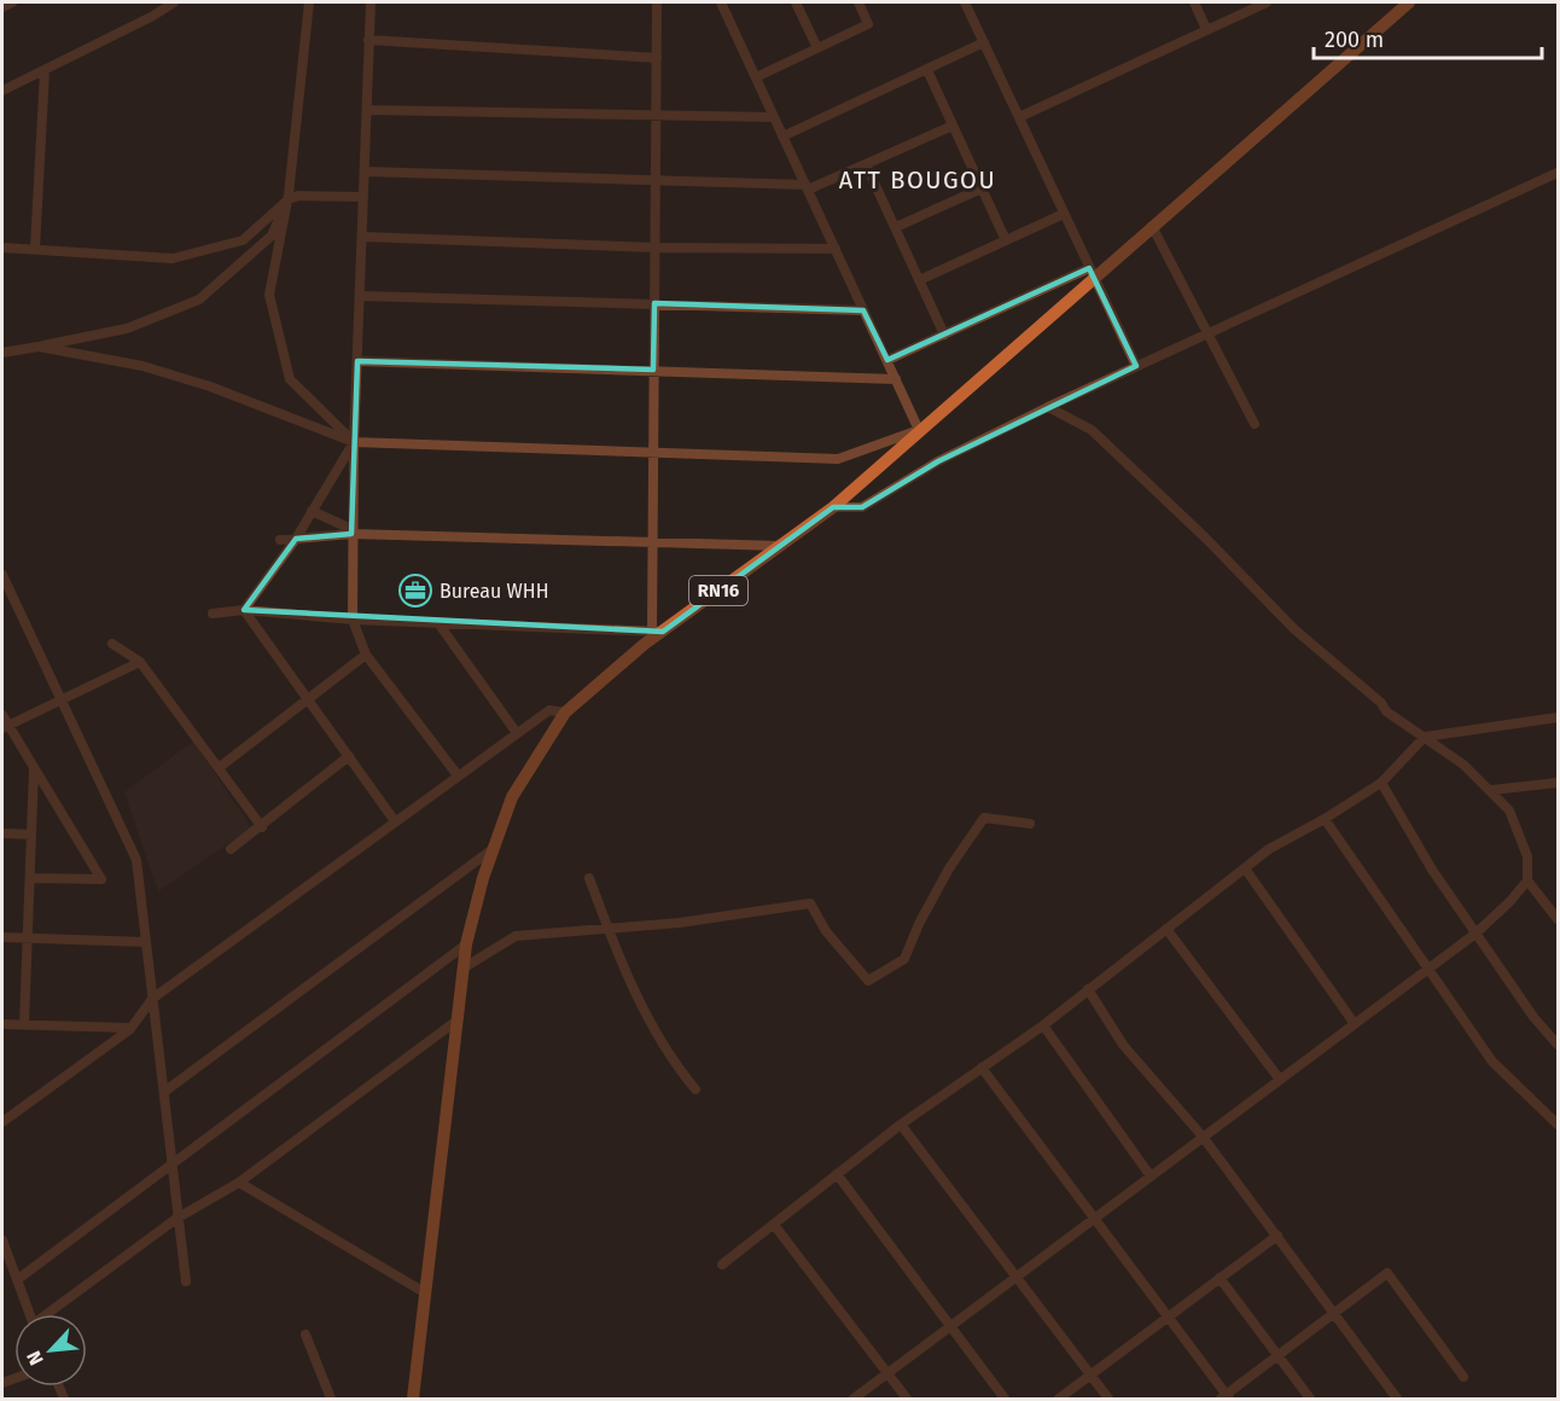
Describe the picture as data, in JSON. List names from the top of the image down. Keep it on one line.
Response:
{"streets":{"main road":["RN16"]},"districts":["ATT BOUGOU"],"places":{"office":["Bureau WHH"]},"scale_bar":"200 m","north":"bottom left"}
